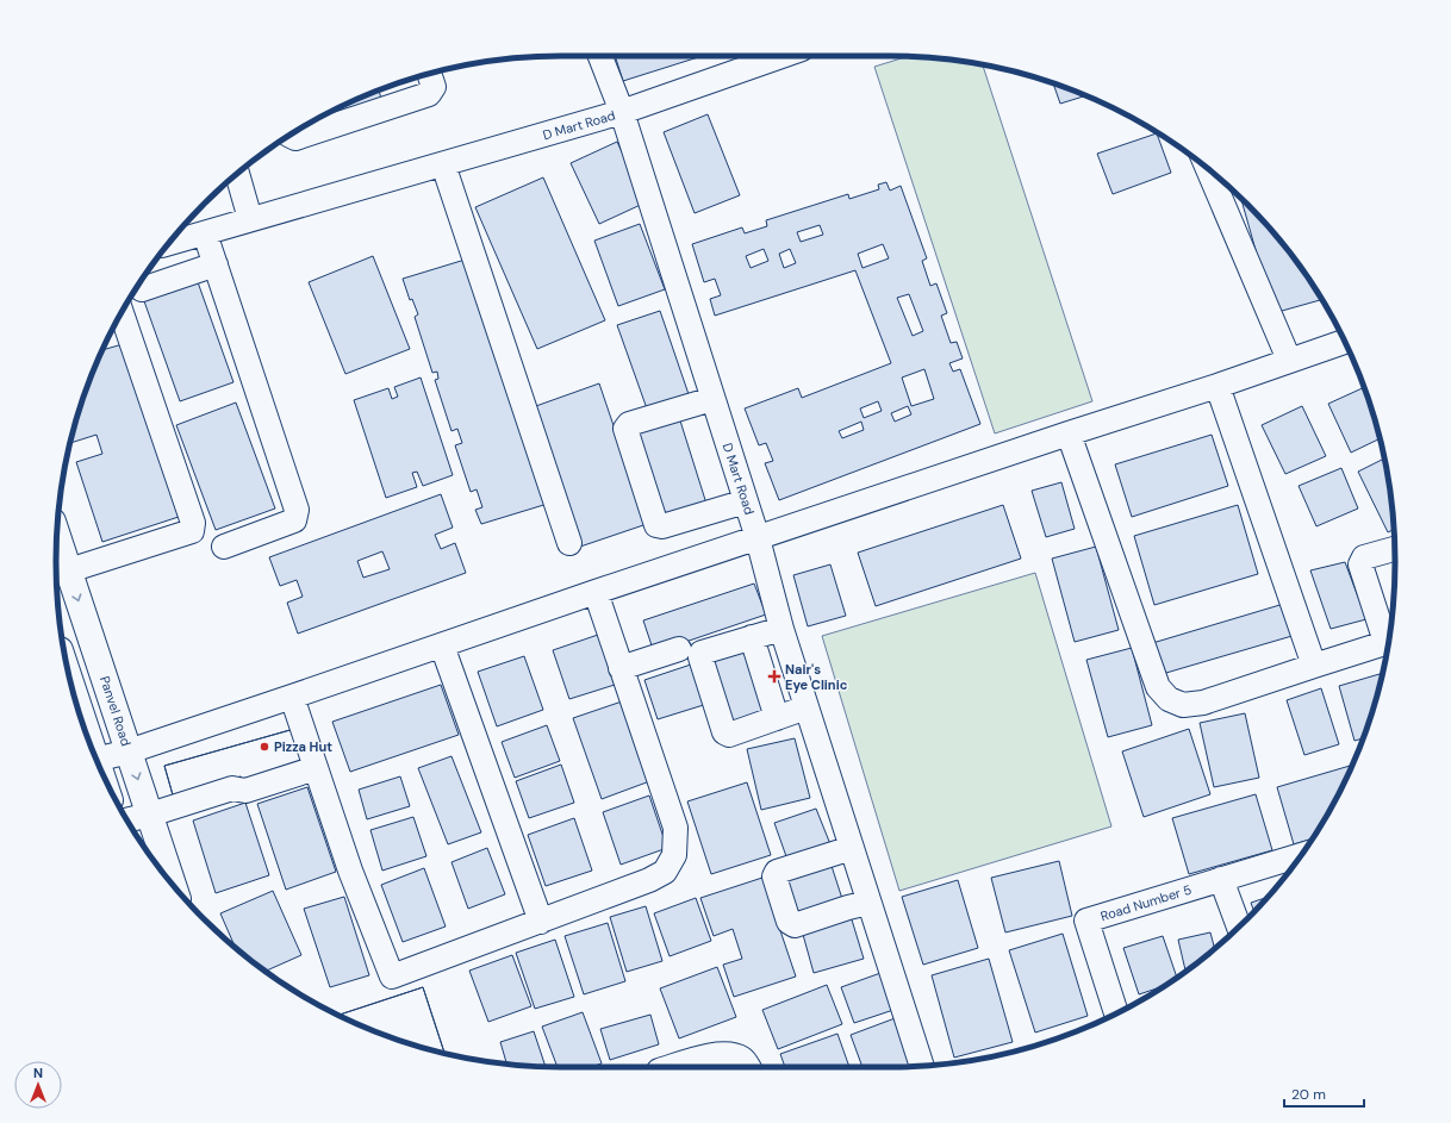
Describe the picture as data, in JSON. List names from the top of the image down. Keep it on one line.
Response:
{"streets":{"street":["D Mart Road","Panvel Road","Road Number 5"]},"places":{"health":["Nair's Eye Clinic"],"other":["Pizza Hut"]},"scale_bar":"20 m","north":"top"}
